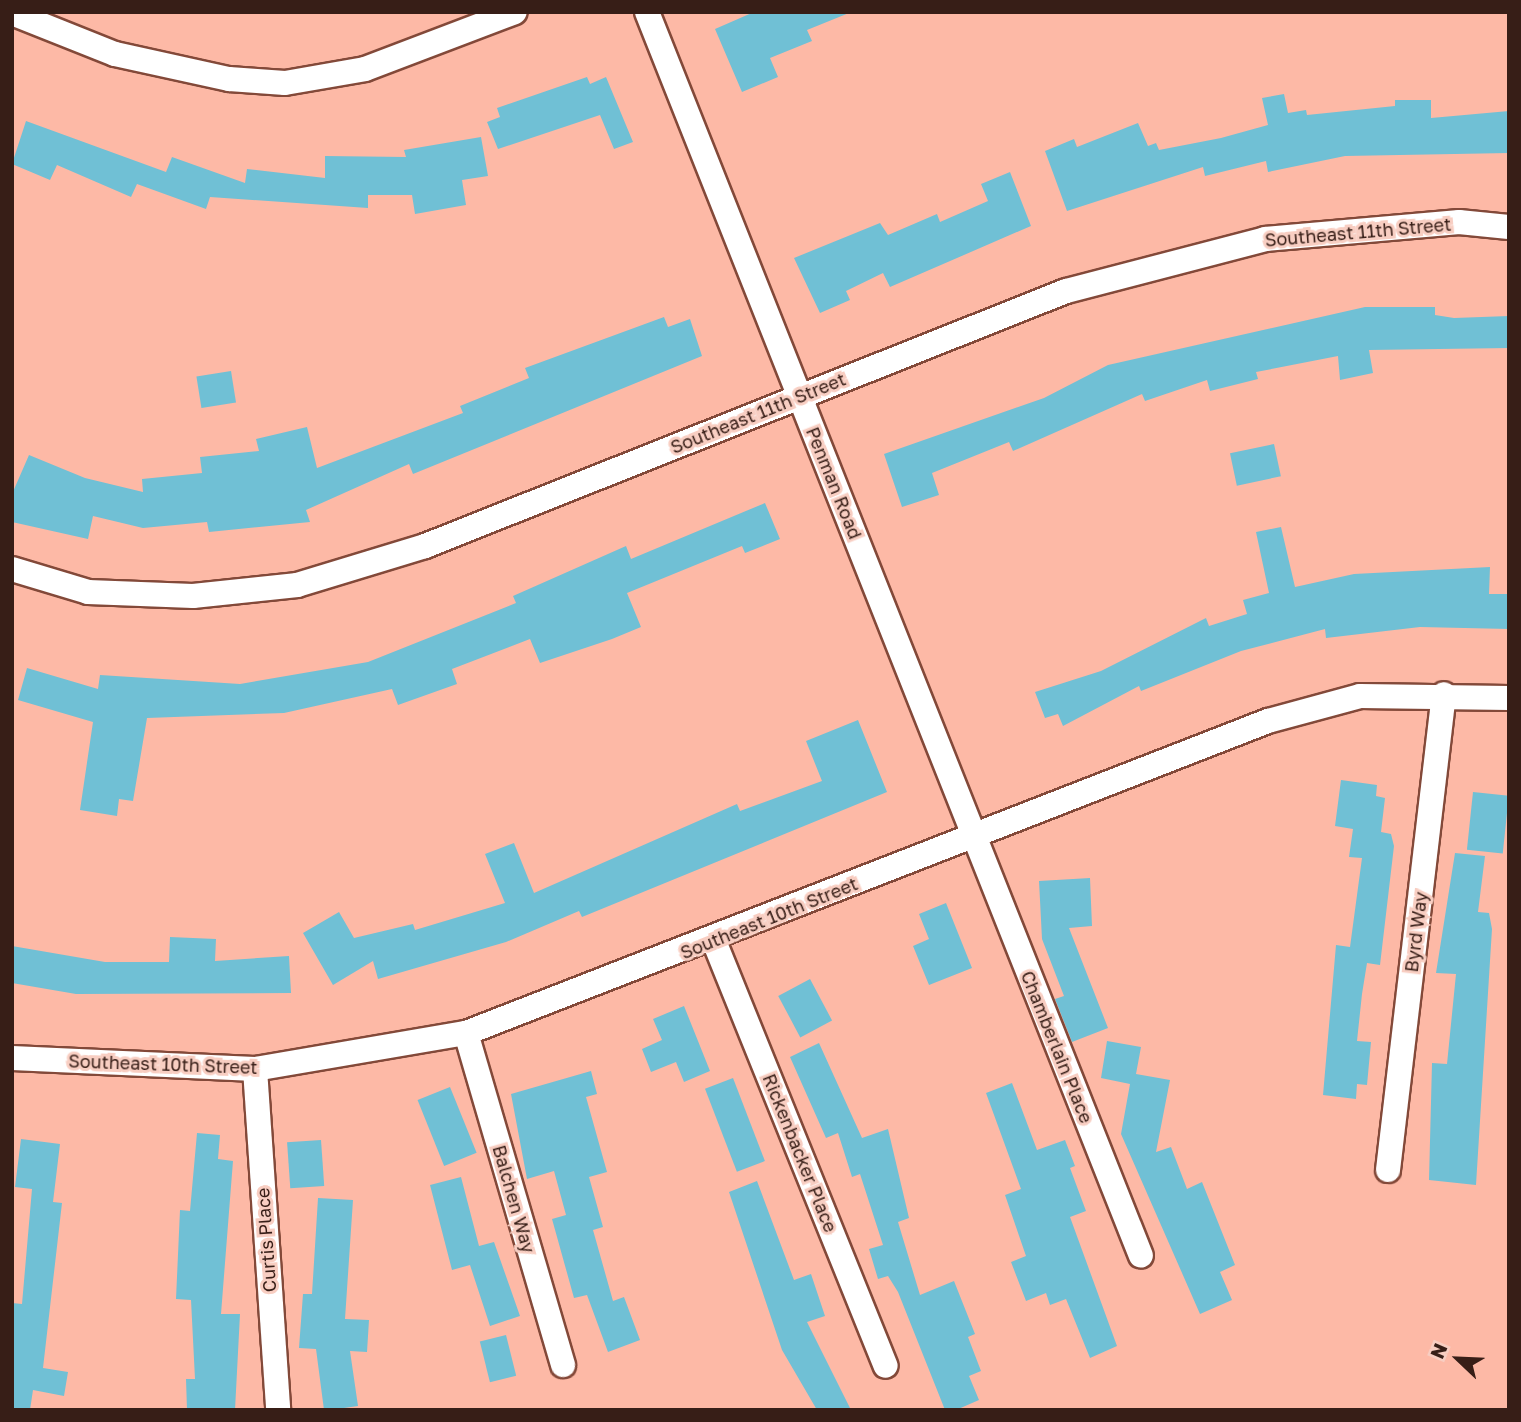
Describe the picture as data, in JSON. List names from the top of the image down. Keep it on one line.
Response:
{"streets":{"street":["Southeast 11th Street","Penman Road","Southeast 10th Street","Byrd Way","Chamberlain Place","Rickenbacker Place","Balchen Way","Curtis Place"]},"crossings":[["Southeast 11th Street","Penman Road"],["Penman Road","Southeast 10th Street"],["Penman Road","Chamberlain Place"],["Southeast 10th Street","Byrd Way"],["Southeast 10th Street","Chamberlain Place"],["Southeast 10th Street","Rickenbacker Place"],["Southeast 10th Street","Balchen Way"],["Southeast 10th Street","Curtis Place"]],"north":"top left"}
